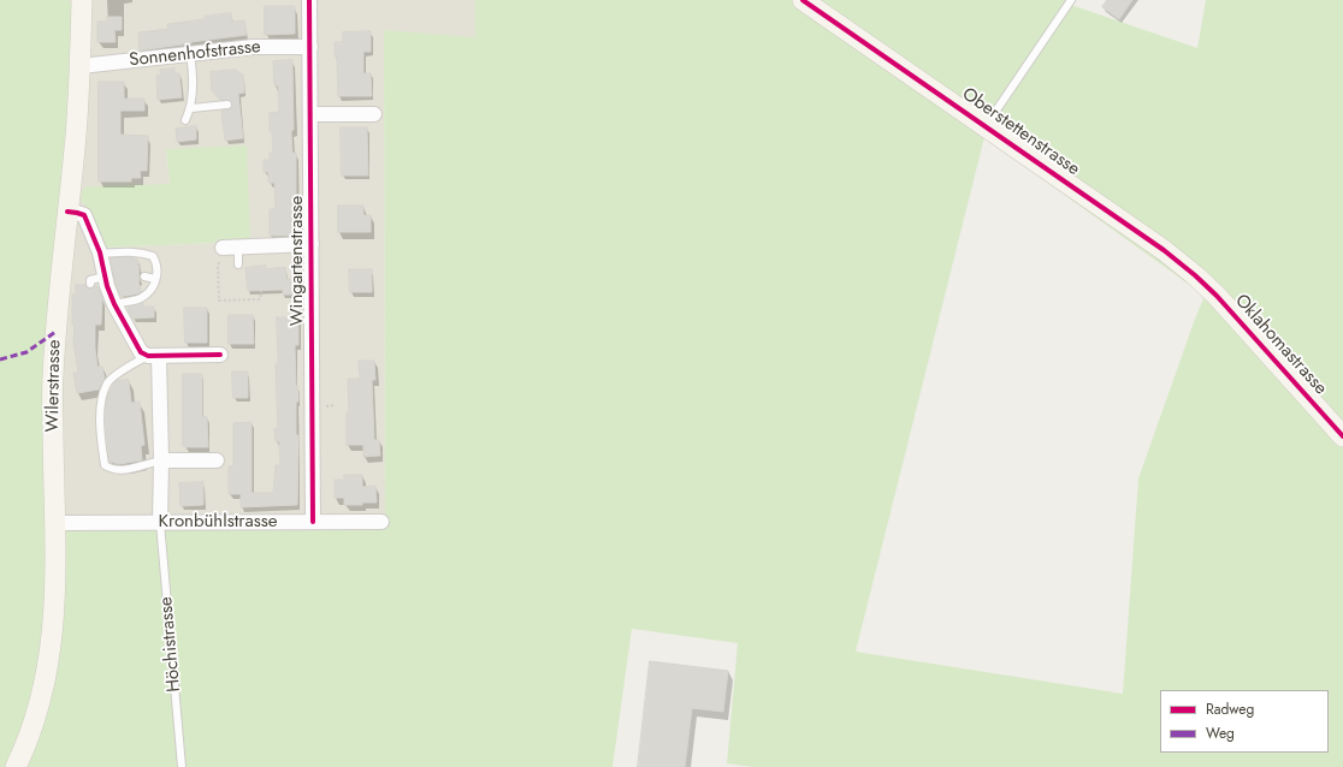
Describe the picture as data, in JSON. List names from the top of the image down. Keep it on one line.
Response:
{"streets":{"main road":["Oberstettenstrasse","Oklahomastrasse","Wilerstrasse"],"street":["Sonnenhofstrasse","Wingartenstrasse","Kronbühlstrasse"],"lane":["Höchistrasse"]},"crossings":[["Sonnenhofstrasse","Wingartenstrasse"],["Sonnenhofstrasse","Wilerstrasse"],["Oberstettenstrasse","Oklahomastrasse"],["Wingartenstrasse","Kronbühlstrasse"],["Wilerstrasse","Kronbühlstrasse"],["Kronbühlstrasse","Höchistrasse"]],"legend":["Radweg","Weg"]}
